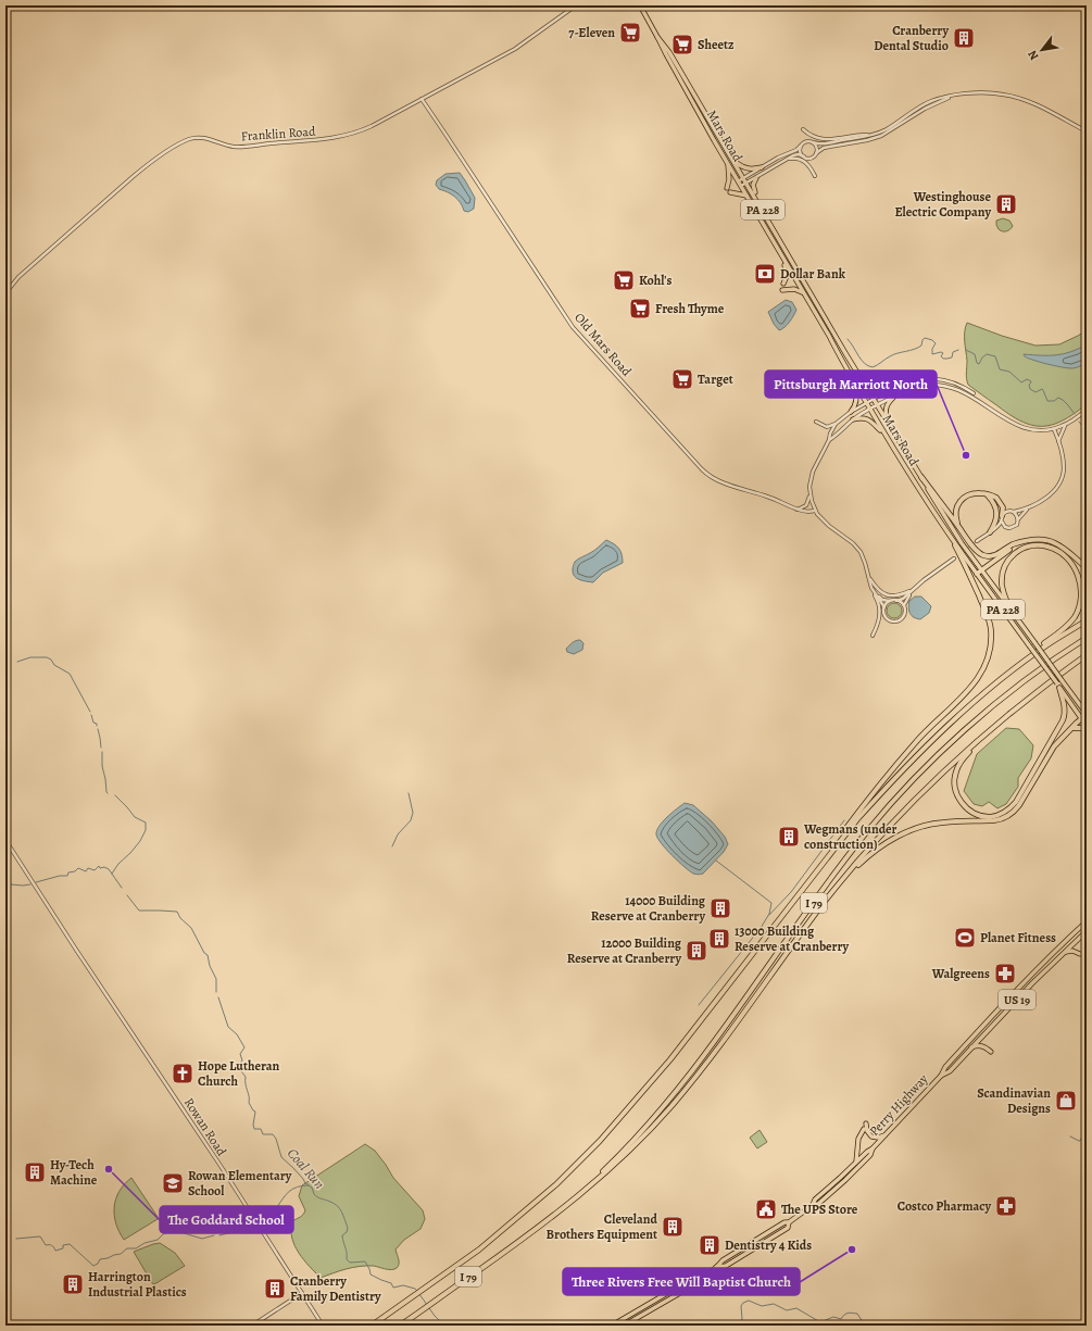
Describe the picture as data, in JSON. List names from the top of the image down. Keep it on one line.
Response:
{"streets":{"highway":["I 79"],"main road":["Mars Road","PA 228","US 19","Perry Highway"],"street":["Franklin Road","Old Mars Road","Rowan Road"]},"crossings":[["Franklin Road","Old Mars Road"]],"water":["Coal Run"],"places":{"supermarket":["7-Eleven","Sheetz","Kohl's","Fresh Thyme","Target"],"building":["Cranberry Dental Studio","Westinghouse Electric Company","Wegmans (under construction)","14000 Building Reserve at Cranberry","13000 Building Reserve at Cranberry","12000 Building Reserve at Cranberry","Hy-Tech Machine","Cleveland Brothers Equipment","Dentistry 4 Kids","Harrington Industrial Plastics","Cranberry Family Dentistry"],"bank":["Dollar Bank"],"other":["Pittsburgh Marriott North","The Goddard School","Three Rivers Free Will Baptist Church"],"sports":["Planet Fitness"],"pharmacy":["Walgreens","Costco Pharmacy"],"church":["Hope Lutheran Church"],"shop":["Scandinavian Designs"],"school or university":["Rowan Elementary School"],"public building":["The UPS Store"]},"north":"bottom left"}
